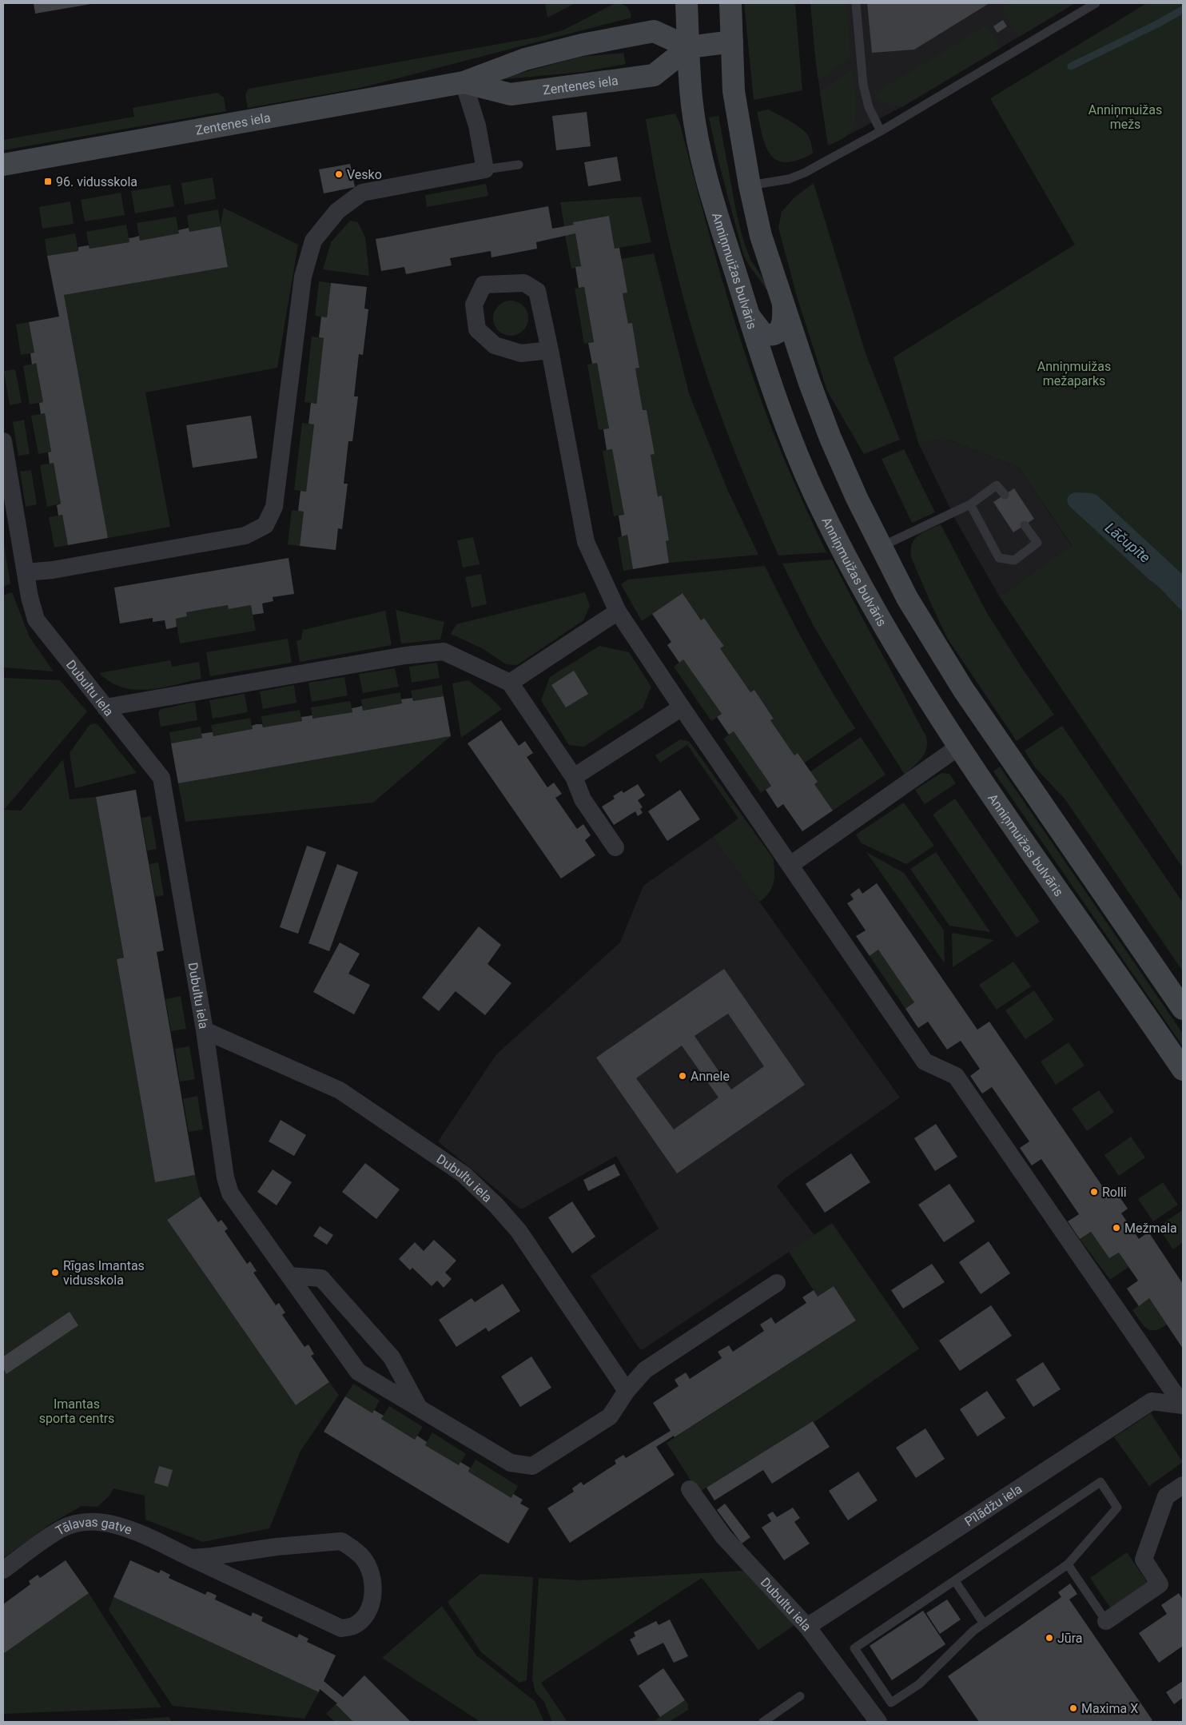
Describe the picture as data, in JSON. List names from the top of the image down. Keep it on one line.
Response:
{"streets":{"street":["Zentenes iela","Anniņmuižas bulvāris","Dubultu iela","Pīlādžu iela","Tālavas gatve"]},"crossings":[["Zentenes iela","Anniņmuižas bulvāris"],["Dubultu iela","Pīlādžu iela"]],"water":["Lāčupīte"],"parks":["Anniņmuižas mežs","Anniņmuižas mežaparks","Imantas sporta centrs"],"places":{"other":["Vesko","Annele","Rolli","Mežmala","Rīgas Imantas vidusskola","Jūra","Maxima X"],"transit":["96. vidusskola"]}}
